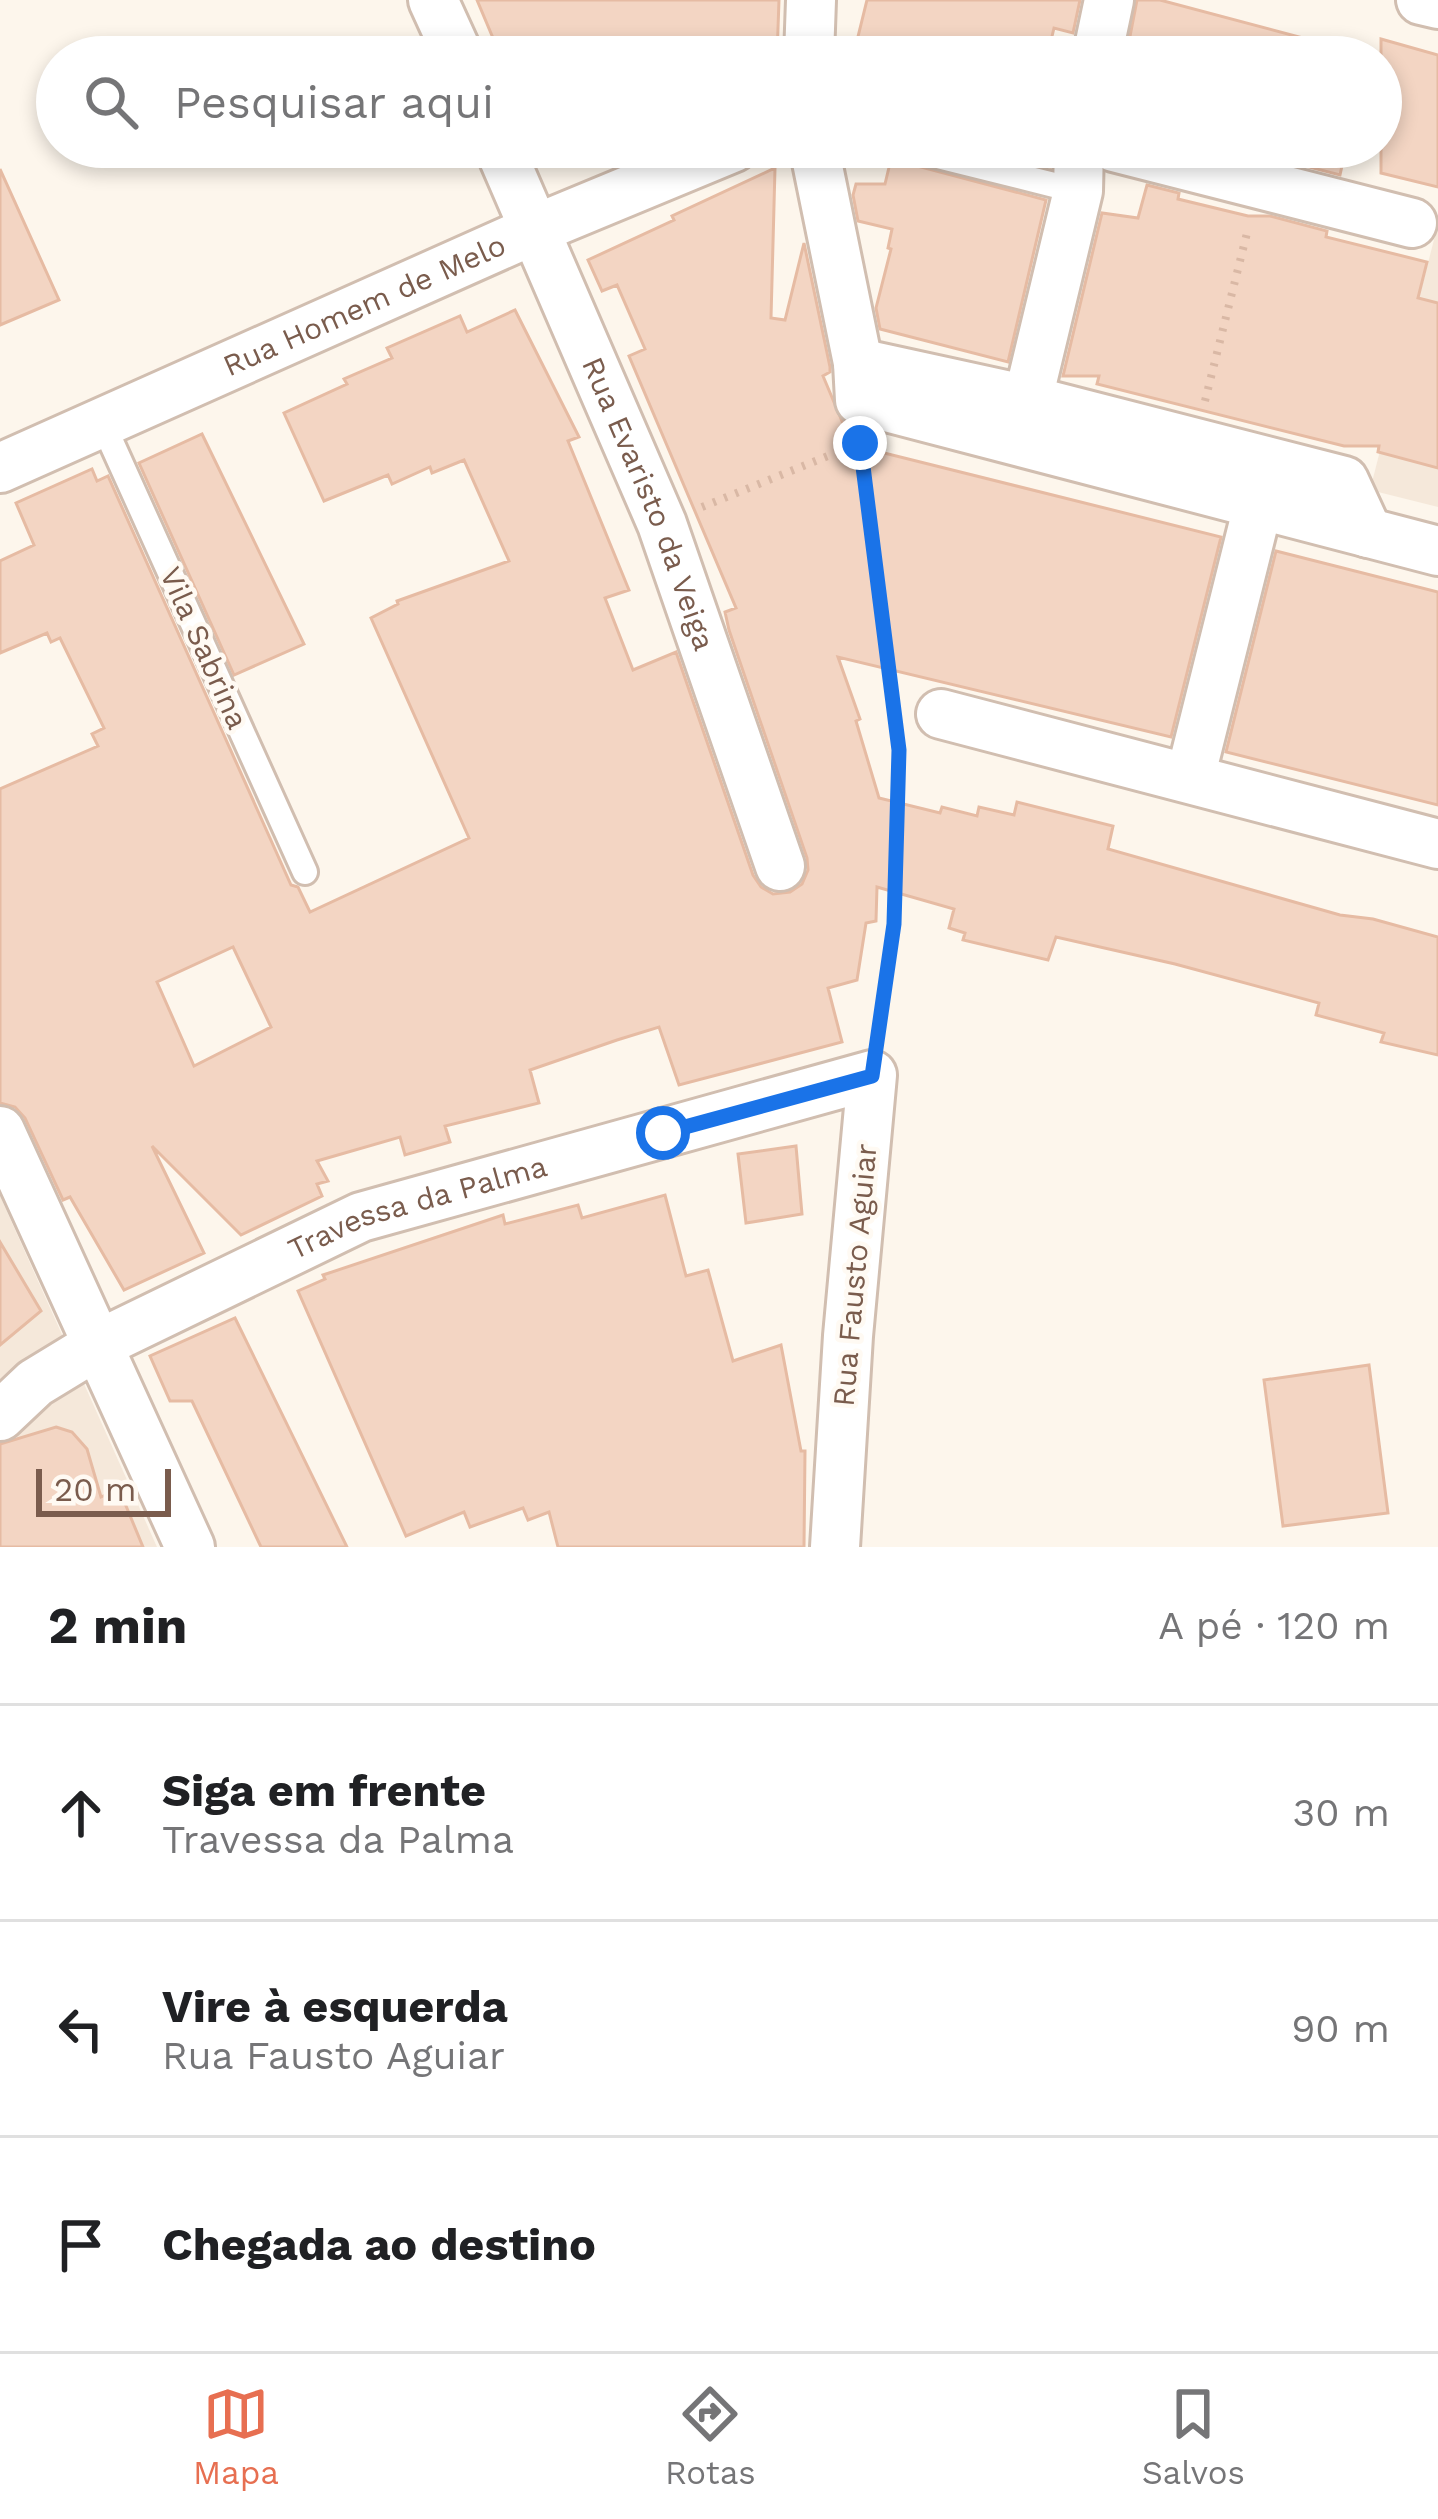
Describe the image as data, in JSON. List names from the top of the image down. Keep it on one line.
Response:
{"streets":{"street":["Rua Homem de Melo","Rua Evaristo da Veiga","Travessa da Palma","Rua Fausto Aguiar"],"lane":["Vila Sabrina"]},"crossings":[["Rua Homem de Melo","Rua Evaristo da Veiga"],["Rua Homem de Melo","Vila Sabrina"],["Travessa da Palma","Rua Fausto Aguiar"]],"scale_bar":"20 m","page":{"search":"Pesquisar aqui","scale":"20 m","heading":["2 min","A pé · 120 m"],"list":[["Siga em frente","Travessa da Palma","30 m"],["Vire à esquerda","Rua Fausto Aguiar","90 m"],"Chegada ao destino"],"nav":["Mapa","Rotas","Salvos"]}}
